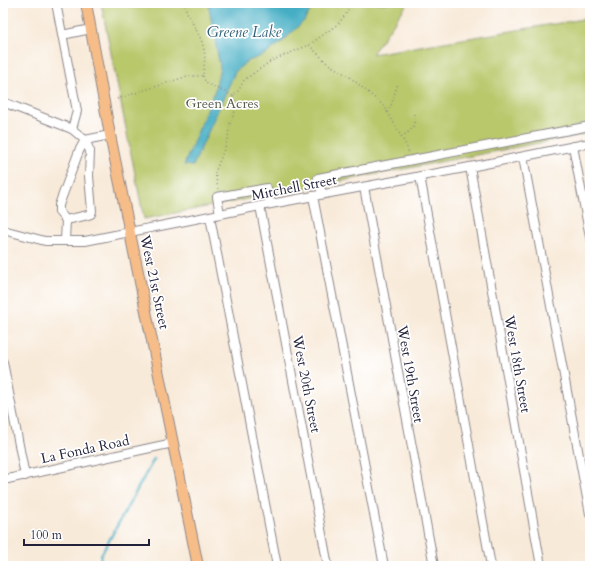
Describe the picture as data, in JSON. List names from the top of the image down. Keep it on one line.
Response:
{"streets":{"main road":["West 21st Street"],"street":["Mitchell Street","West 18th Street","West 19th Street","West 20th Street","La Fonda Road"]},"crossings":[["Mitchell Street","West 21st Street"],["Mitchell Street","West 18th Street"],["Mitchell Street","West 19th Street"],["Mitchell Street","West 20th Street"],["West 21st Street","La Fonda Road"]],"water":["Greene Lake"],"parks":["Green Acres"],"scale_bar":"100 m"}
